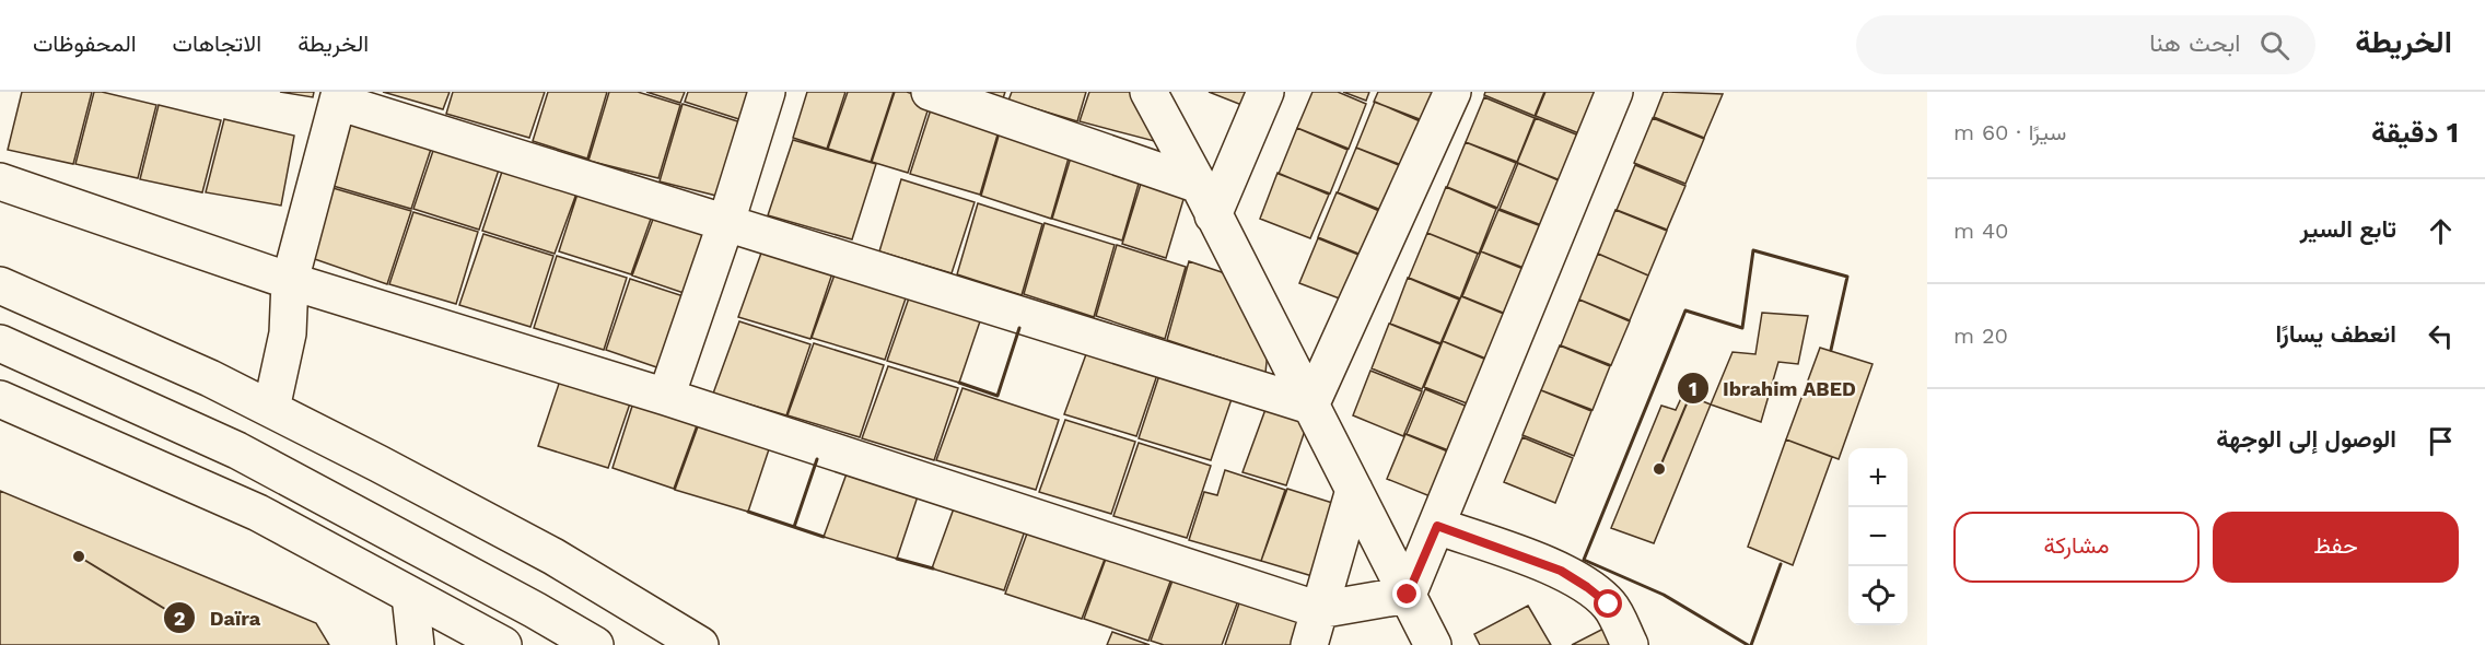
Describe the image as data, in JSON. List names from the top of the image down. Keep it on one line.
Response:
{"places":["Ibrahim ABED","Daïra"],"page":{"header":"الخريطة","search":"ابحث هنا","nav":["الخريطة","الاتجاهات","المحفوظات"],"heading":["1 دقيقة","سيرًا · 60 m"],"list":[["تابع السير","40 m"],["انعطف يسارًا","20 m"],"الوصول إلى الوجهة"],"map_buttons":["+","−"],"buttons":["حفظ","مشاركة"]}}
